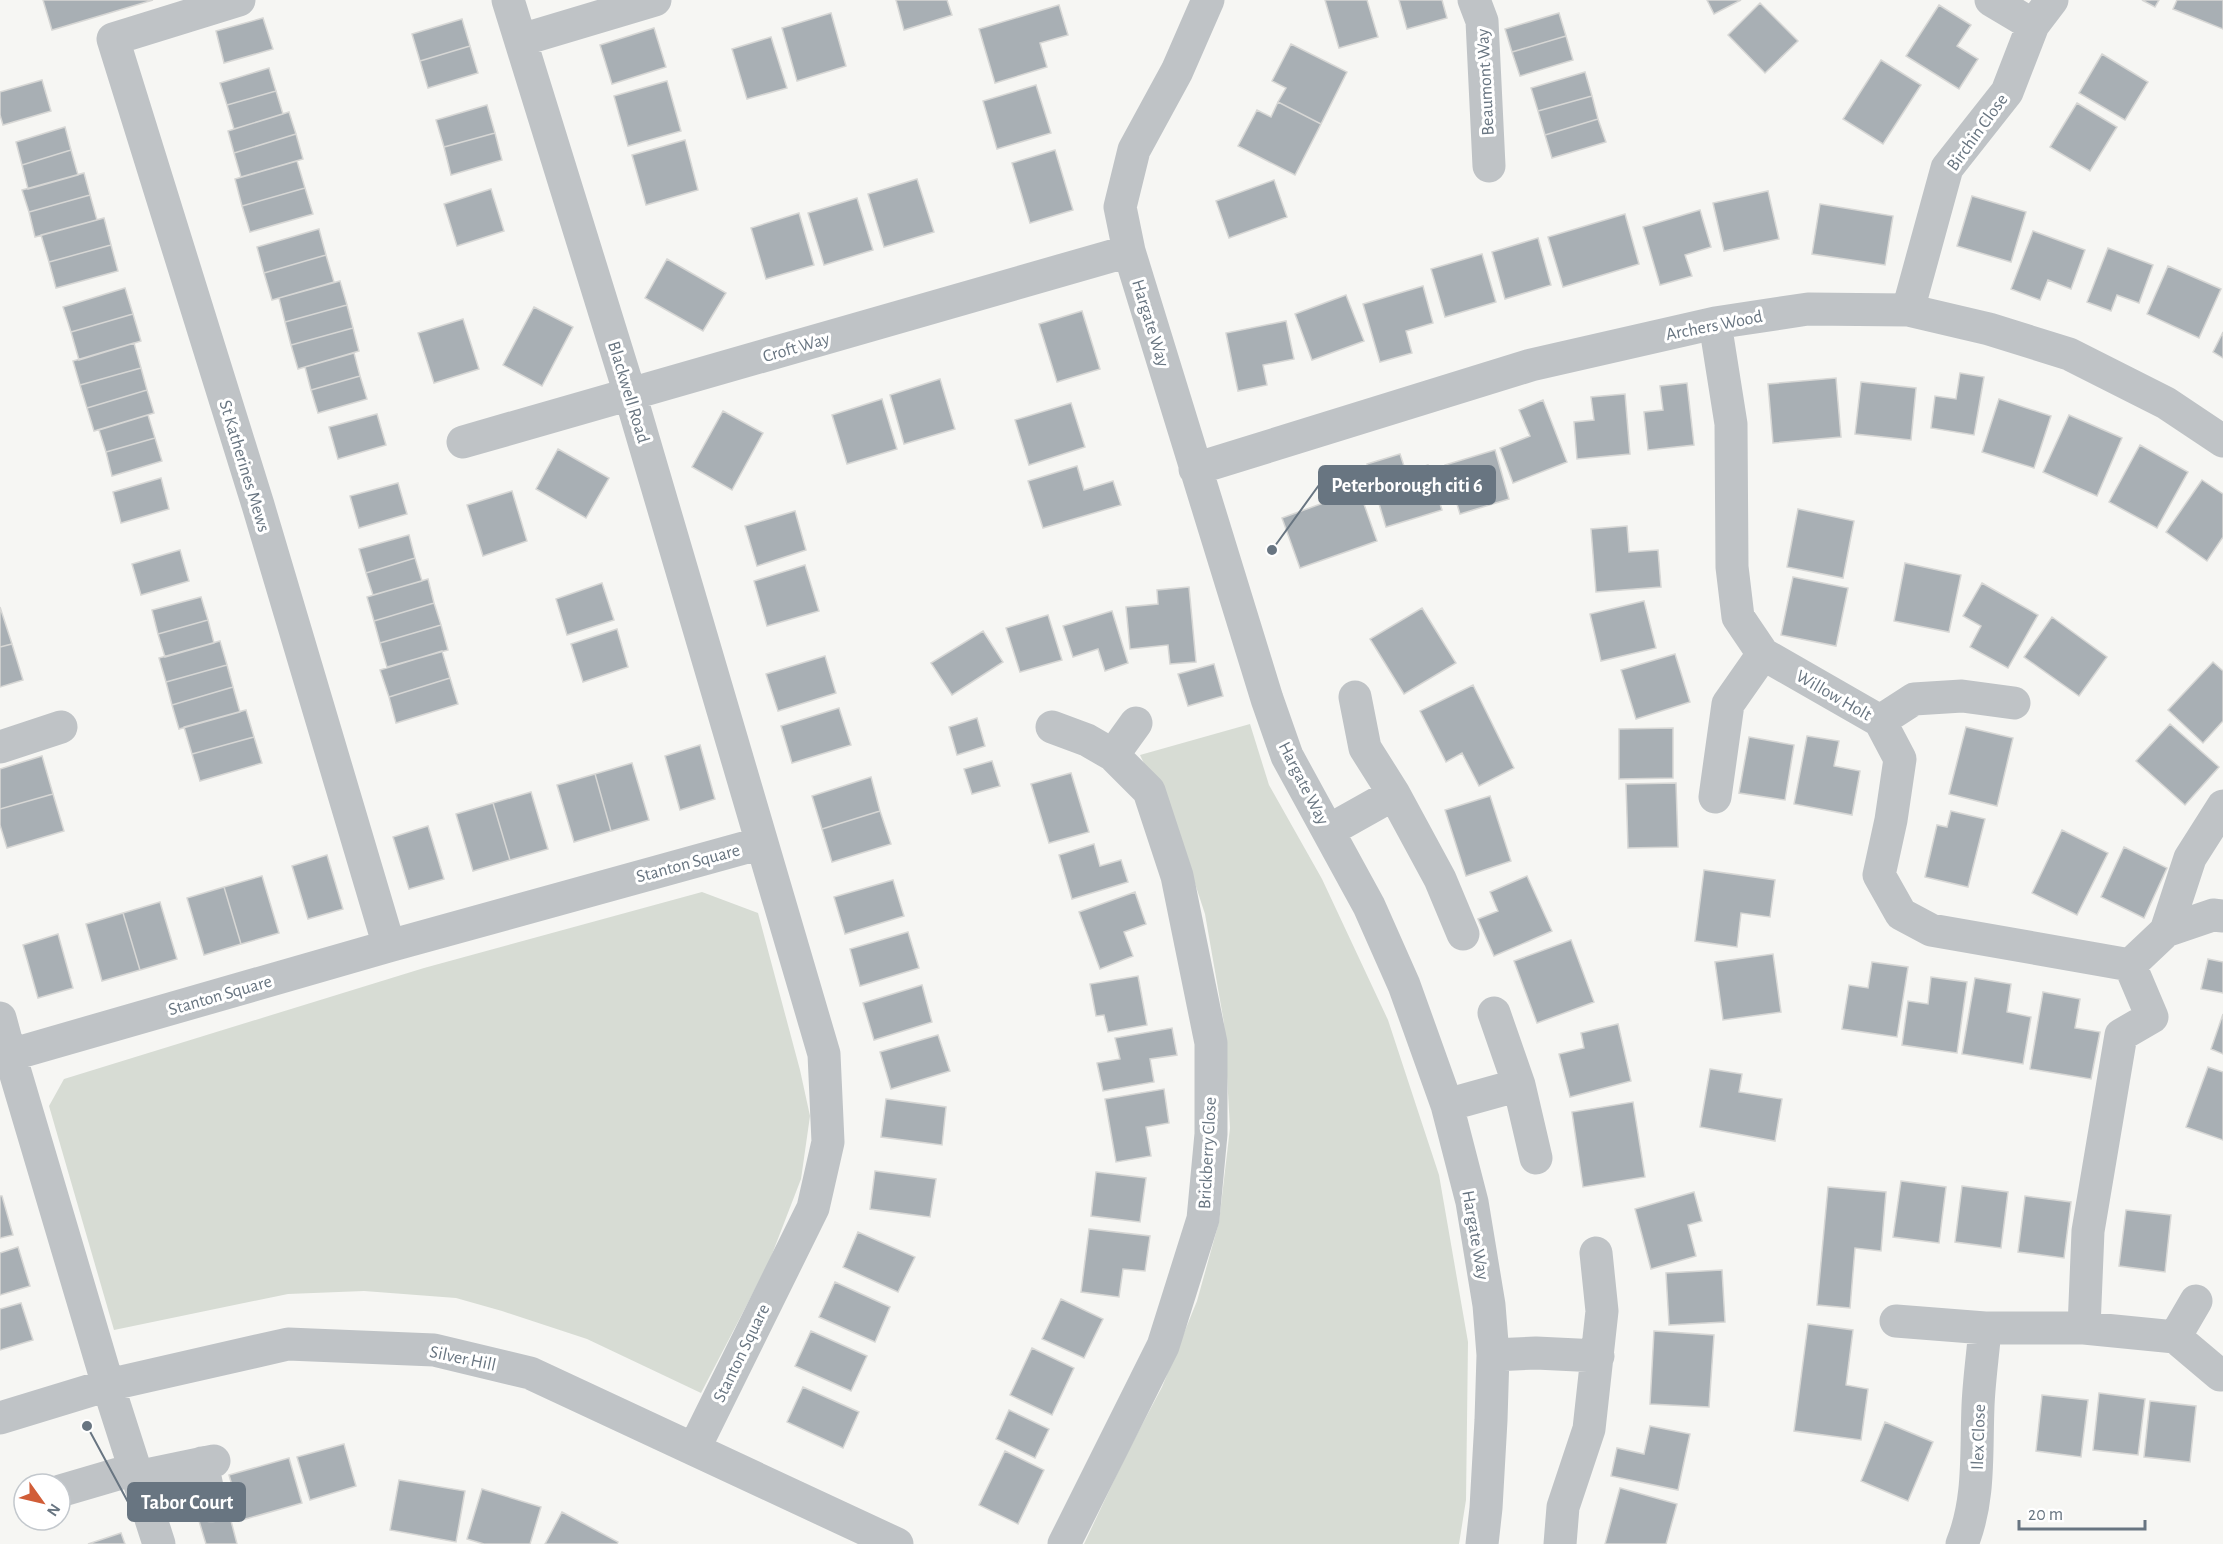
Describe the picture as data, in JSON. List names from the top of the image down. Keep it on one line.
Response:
{"streets":{"street":["Beaumont Way","Birchin Close","Hargate Way","Archers Wood","Croft Way","Blackwell Road","St Katherines Mews","Willow Holt","Stanton Square","Brickberry Close","Silver Hill","Ilex Close"]},"crossings":[["Birchin Close","Archers Wood"],["Hargate Way","Archers Wood"],["Hargate Way","Croft Way"],["Archers Wood","Willow Holt"],["Croft Way","Blackwell Road"],["Blackwell Road","Stanton Square"],["St Katherines Mews","Stanton Square"],["Stanton Square","Silver Hill"]],"places":["Peterborough citi 6","Tabor Court"],"scale_bar":"20 m","north":"bottom right"}
